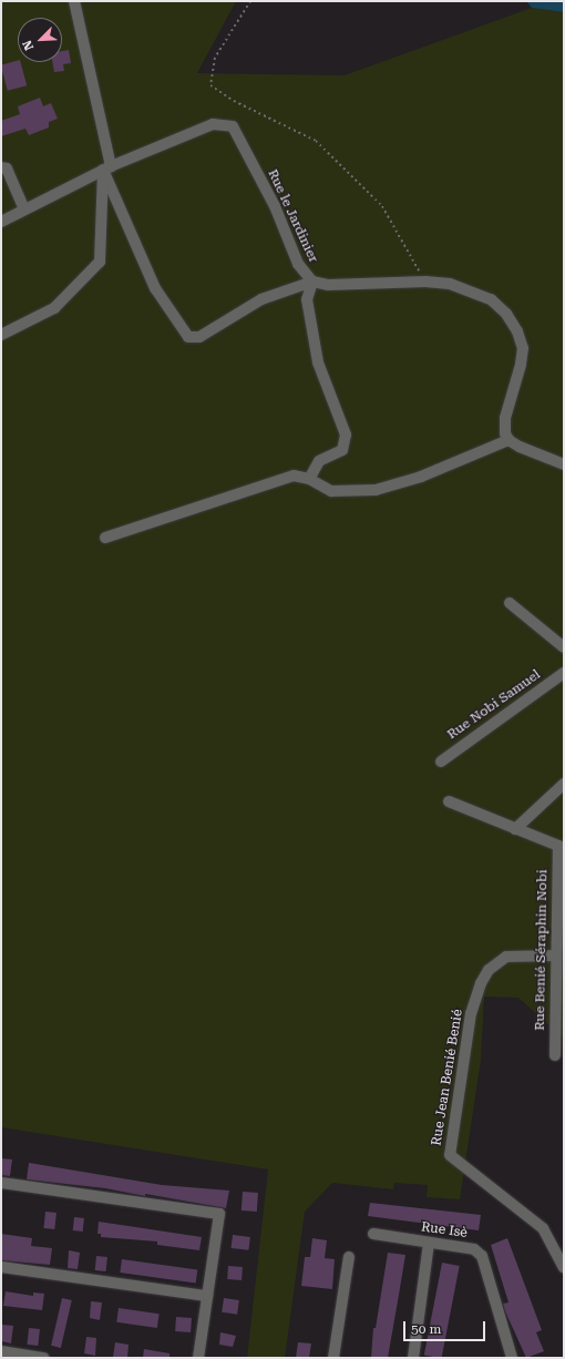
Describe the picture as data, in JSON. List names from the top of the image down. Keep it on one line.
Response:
{"streets":{"street":["Rue le Jardinier","Rue Nobi Samuel","Rue Benié Séraphin Nobi","Rue Jean Benié Benié","Rue Isè"]},"crossings":[["Rue Benié Séraphin Nobi","Rue Jean Benié Benié"]],"scale_bar":"50 m","north":"bottom left"}
